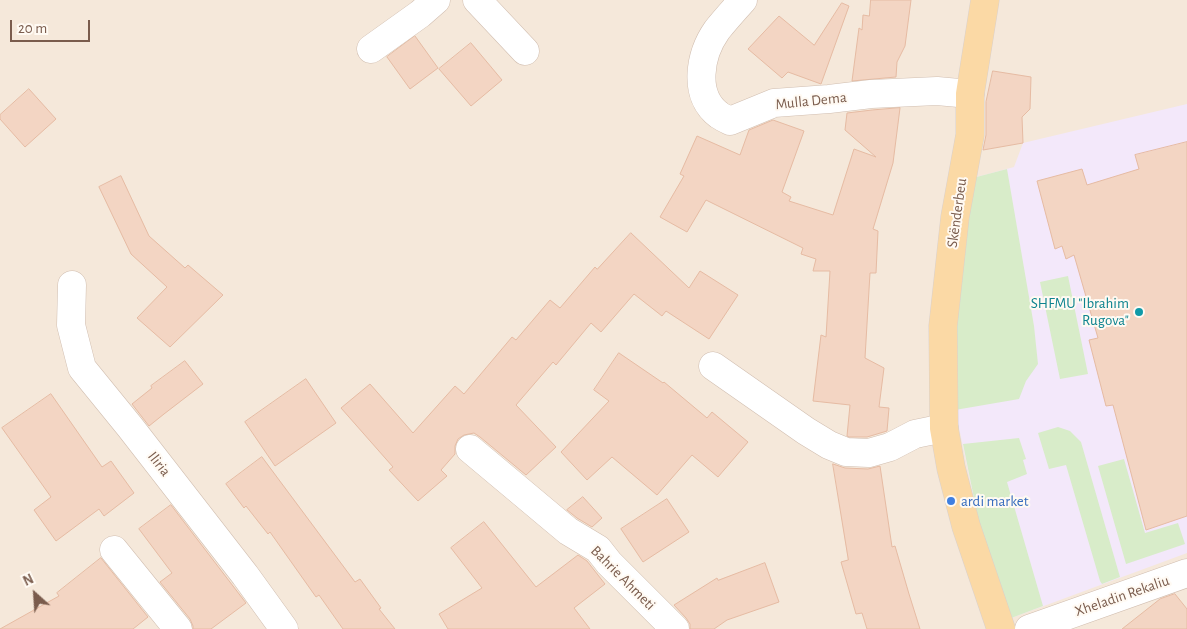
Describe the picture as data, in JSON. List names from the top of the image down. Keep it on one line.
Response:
{"streets":{"main road":["Skënderbeu"],"street":["Mulla Dema","Iliria","Bahrie Ahmeti","Xheladin Rekaliu"]},"crossings":[["Mulla Dema","Skënderbeu"]],"places":["SHFMU \"Ibrahim Rugova\"","ardi market"],"scale_bar":"20 m","north":"top left"}
